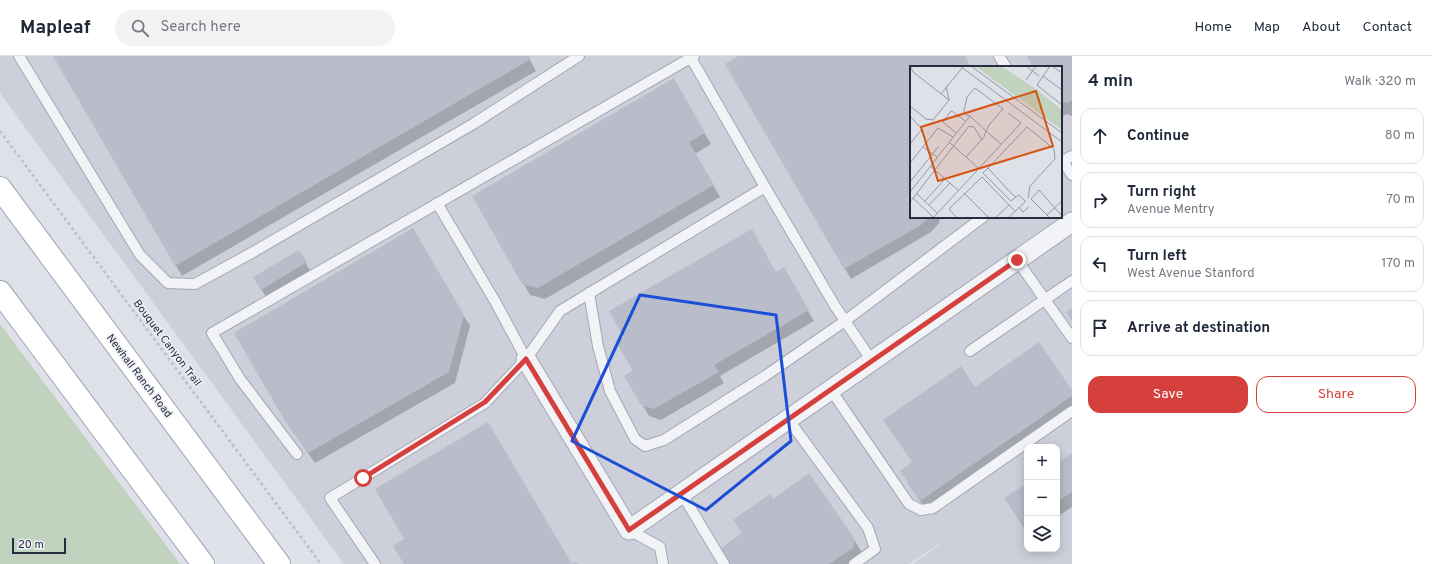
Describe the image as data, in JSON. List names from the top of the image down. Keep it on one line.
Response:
{"streets":{"main road":["Newhall Ranch Road"],"path":["Bouquet Canyon Trail"]},"scale_bar":"20 m","page":{"header":"Mapleaf","search":"Search here","nav":["Home","Map","About","Contact"],"heading":["4 min","Walk · 320 m"],"list":[["Continue","80 m"],["Turn right","Avenue Mentry","70 m"],["Turn left","West Avenue Stanford","170 m"],"Arrive at destination"],"buttons":["Save","Share"],"map_buttons":["+","−"],"scale":"20 m"}}
